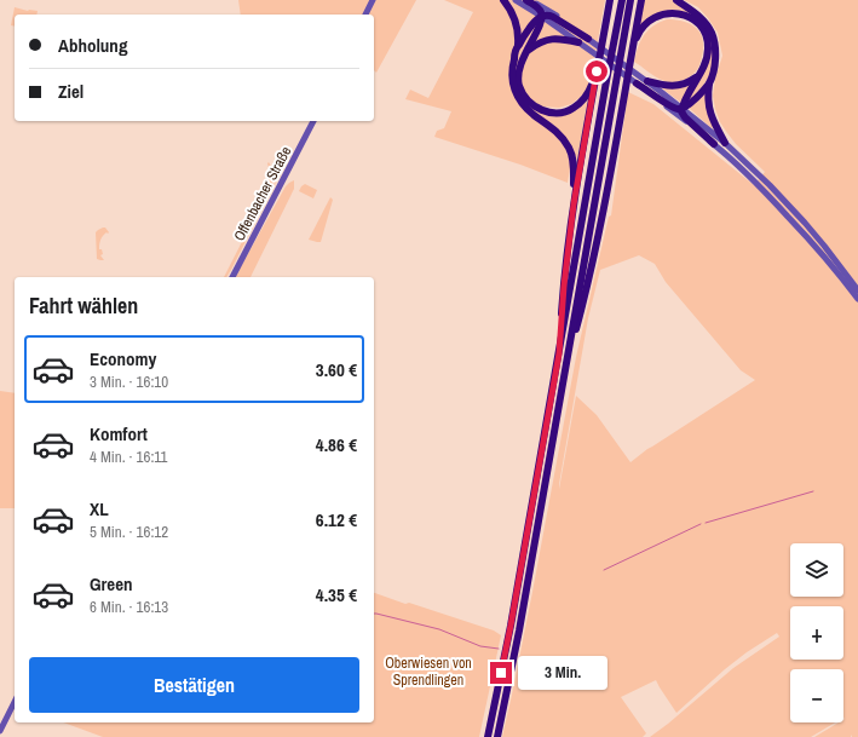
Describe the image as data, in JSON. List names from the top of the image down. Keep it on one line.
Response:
{"streets":{"main road":["Offenbacher Straße"]},"parks":["Oberwiesen von Sprendlingen"],"page":{"banner":["Abholung","Ziel"],"heading":"Fahrt wählen","list":[{"name":"Economy","note":"3 Min. · 16:10","value":"3.60 €"},{"name":"Komfort","note":"4 Min. · 16:11","value":"4.86 €"},{"name":"XL","note":"5 Min. · 16:12","value":"6.12 €"},{"name":"Green","note":"6 Min. · 16:13","value":"4.35 €"}],"map_buttons":["+","−"],"buttons":"Bestätigen","bubble":"3 Min."}}
